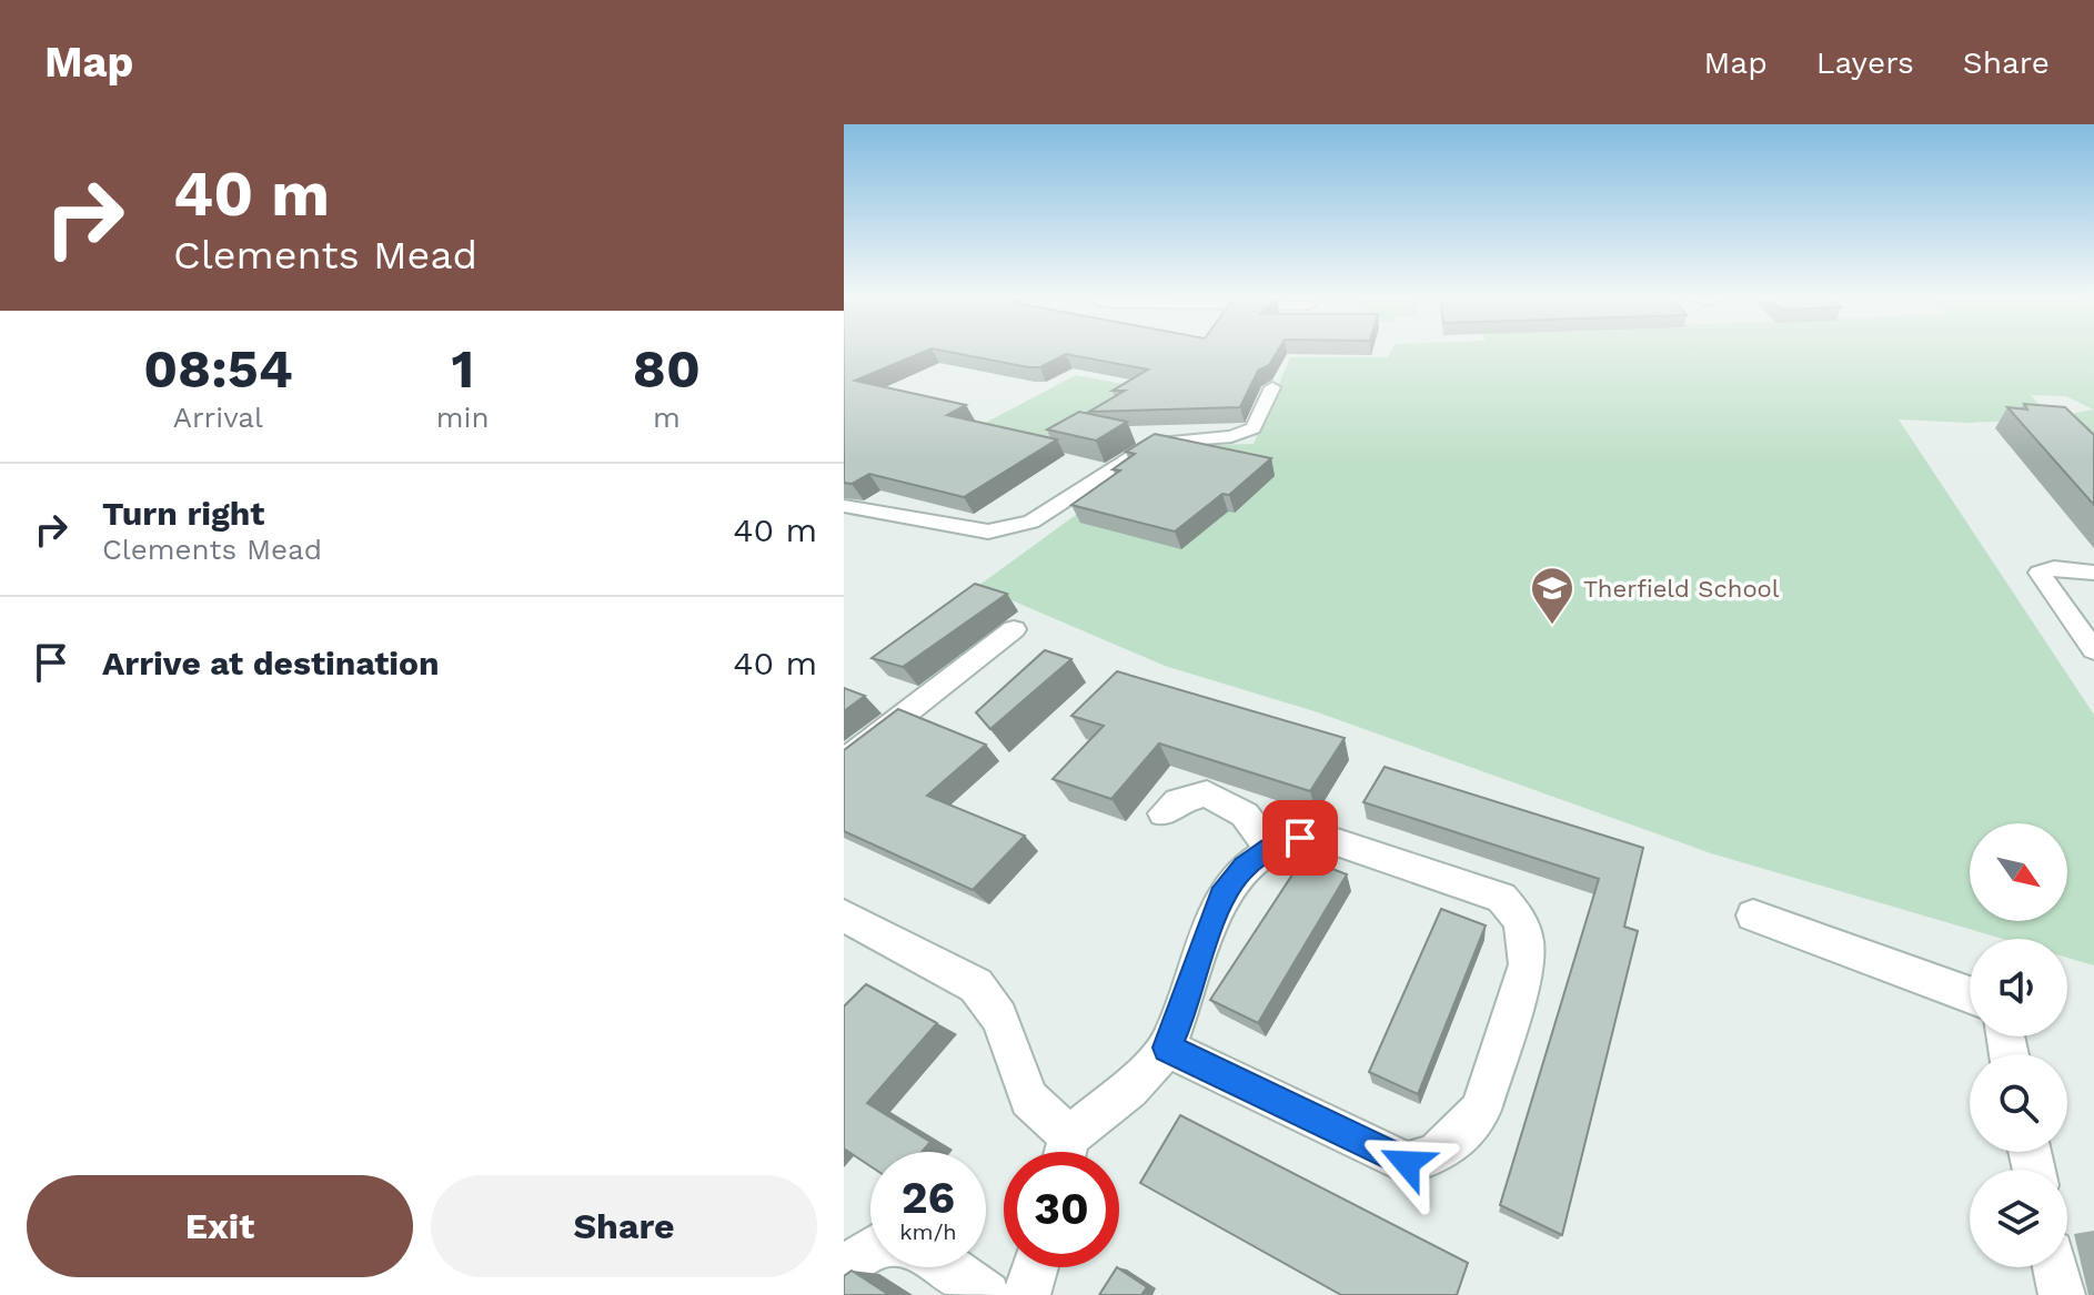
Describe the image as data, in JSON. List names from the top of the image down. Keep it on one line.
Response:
{"places":{"school or university":["Therfield School"]},"north":"bottom right","page":{"header":"Map","nav":["Map","Layers","Share"],"turn":["40 m","Clements Mead"],"eta":["08:54","Arrival","1","min","80","m"],"list":[{"name":"Turn right","note":"Clements Mead","value":"40 m"},{"name":"Arrive at destination","value":"40 m"}],"speed":"26 km/h","limit":"30","buttons":["Exit","Share"]}}
